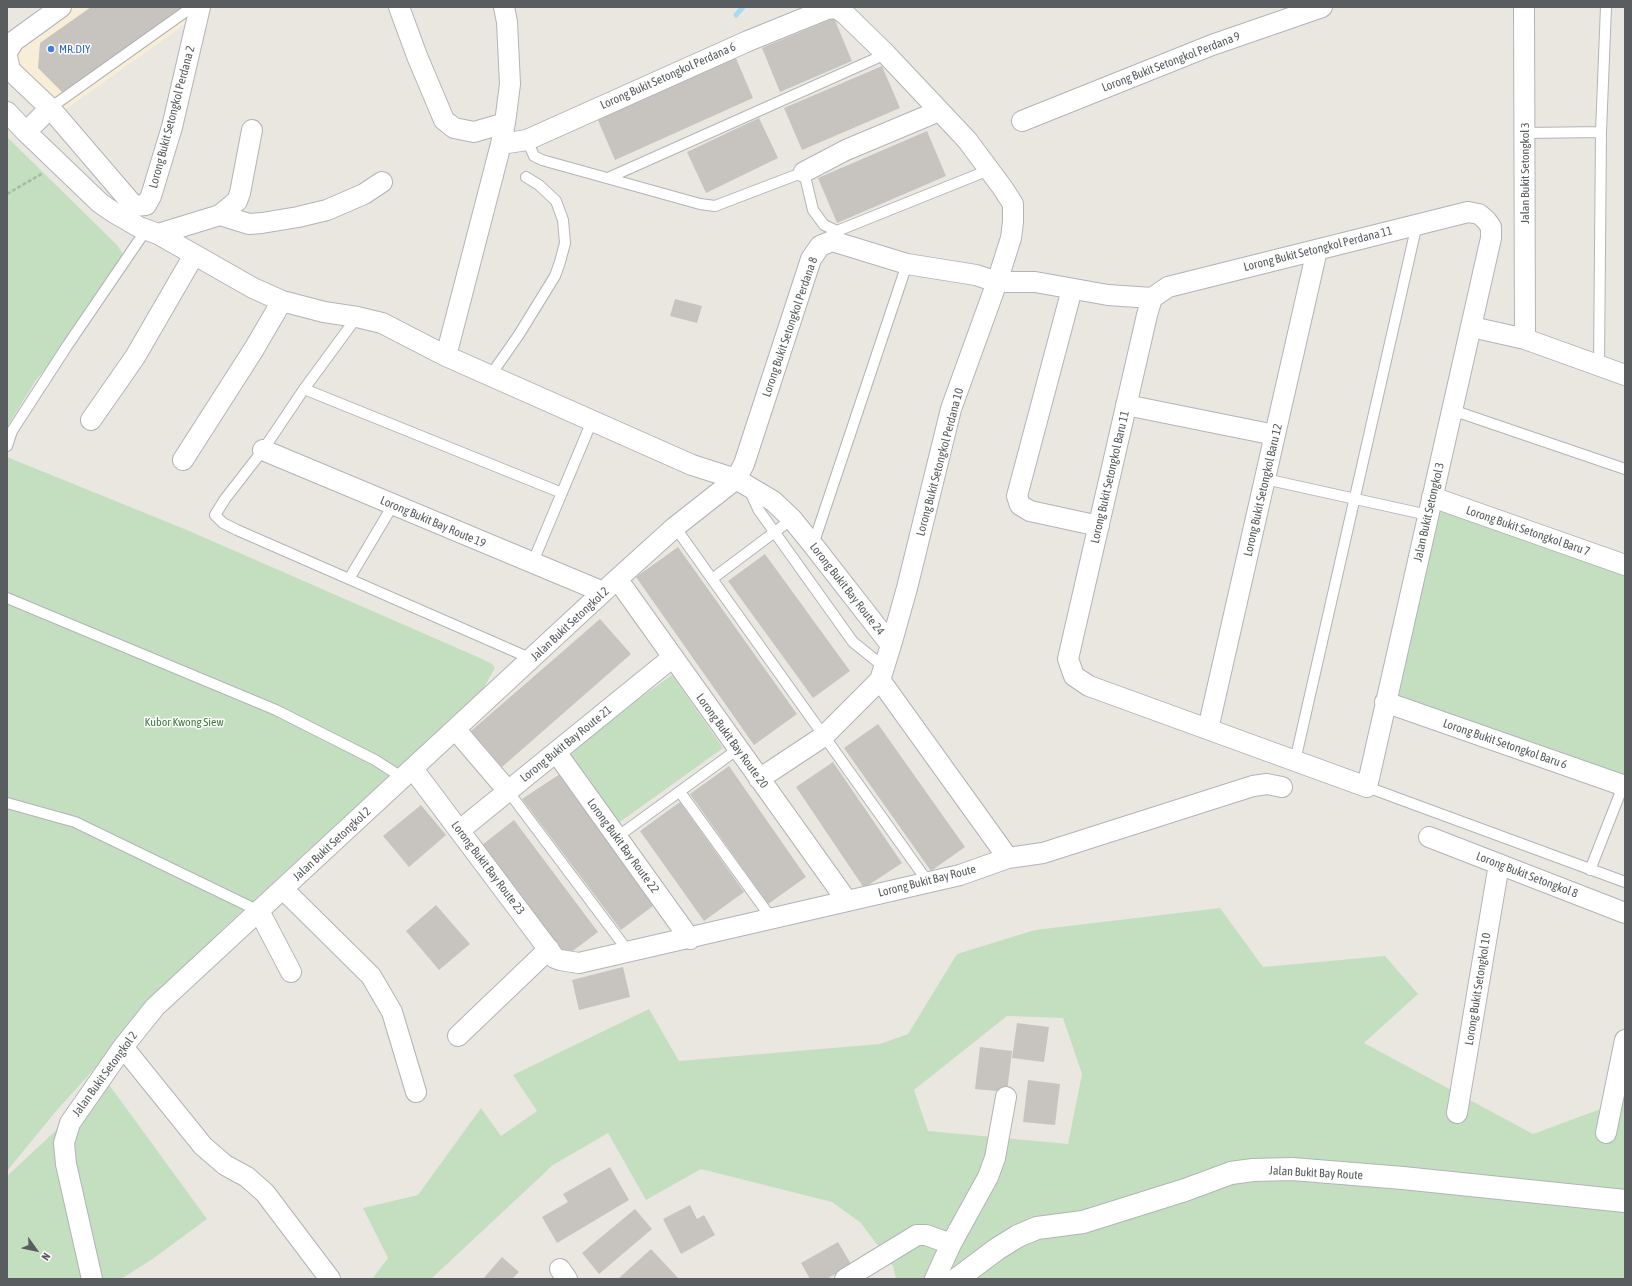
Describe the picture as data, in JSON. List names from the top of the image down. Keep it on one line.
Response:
{"streets":{"street":["Lorong Bukit Setongkol Perdana 9","Lorong Bukit Setongkol Perdana 6","Lorong Bukit Setongkol Perdana 2","Jalan Bukit Setongkol 3","Lorong Bukit Setongkol Perdana 11","Lorong Bukit Setongkol Perdana 8","Lorong Bukit Setongkol Perdana 10","Lorong Bukit Setongkol Baru 11","Lorong Bukit Setongkol Baru 12","Lorong Bukit Bay Route 19","Lorong Bukit Setongkol Baru 7","Lorong Bukit Bay Route 24","Jalan Bukit Setongkol 2","Lorong Bukit Bay Route 20","Lorong Bukit Bay Route 21","Lorong Bukit Setongkol Baru 6","Lorong Bukit Bay Route 22","Lorong Bukit Bay Route 23","Lorong Bukit Setongkol 8","Lorong Bukit Bay Route","Lorong Bukit Setongkol 10","Jalan Bukit Bay Route"]},"crossings":[["Lorong Bukit Setongkol Perdana 6","Lorong Bukit Setongkol Perdana 10"],["Jalan Bukit Setongkol 3","Lorong Bukit Setongkol Perdana 11"],["Jalan Bukit Setongkol 3","Lorong Bukit Setongkol Baru 7"],["Jalan Bukit Setongkol 3","Lorong Bukit Setongkol Baru 6"],["Lorong Bukit Setongkol Perdana 11","Lorong Bukit Setongkol Perdana 8"],["Lorong Bukit Setongkol Perdana 11","Lorong Bukit Setongkol Baru 11"],["Lorong Bukit Setongkol Perdana 11","Lorong Bukit Setongkol Baru 12"],["Lorong Bukit Setongkol Perdana 8","Lorong Bukit Setongkol Perdana 10"],["Lorong Bukit Setongkol Perdana 8","Lorong Bukit Setongkol Baru 11"],["Lorong Bukit Setongkol Perdana 8","Lorong Bukit Bay Route 24"],["Lorong Bukit Setongkol Perdana 8","Jalan Bukit Setongkol 2"],["Lorong Bukit Setongkol Perdana 10","Lorong Bukit Bay Route 24"],["Lorong Bukit Setongkol Baru 11","Lorong Bukit Setongkol Baru 12"],["Lorong Bukit Bay Route 19","Jalan Bukit Setongkol 2"],["Lorong Bukit Bay Route 24","Jalan Bukit Setongkol 2"],["Jalan Bukit Setongkol 2","Lorong Bukit Bay Route 20"],["Jalan Bukit Setongkol 2","Lorong Bukit Bay Route 23"],["Lorong Bukit Bay Route 20","Lorong Bukit Bay Route 21"],["Lorong Bukit Bay Route 20","Lorong Bukit Bay Route"],["Lorong Bukit Bay Route 21","Lorong Bukit Bay Route 22"],["Lorong Bukit Bay Route 21","Lorong Bukit Bay Route 23"],["Lorong Bukit Bay Route 22","Lorong Bukit Bay Route"],["Lorong Bukit Bay Route 23","Lorong Bukit Bay Route"],["Lorong Bukit Setongkol 8","Lorong Bukit Setongkol 10"]],"parks":["Kubor Kwong Siew"],"places":["MR.DIY"],"north":"bottom right"}
